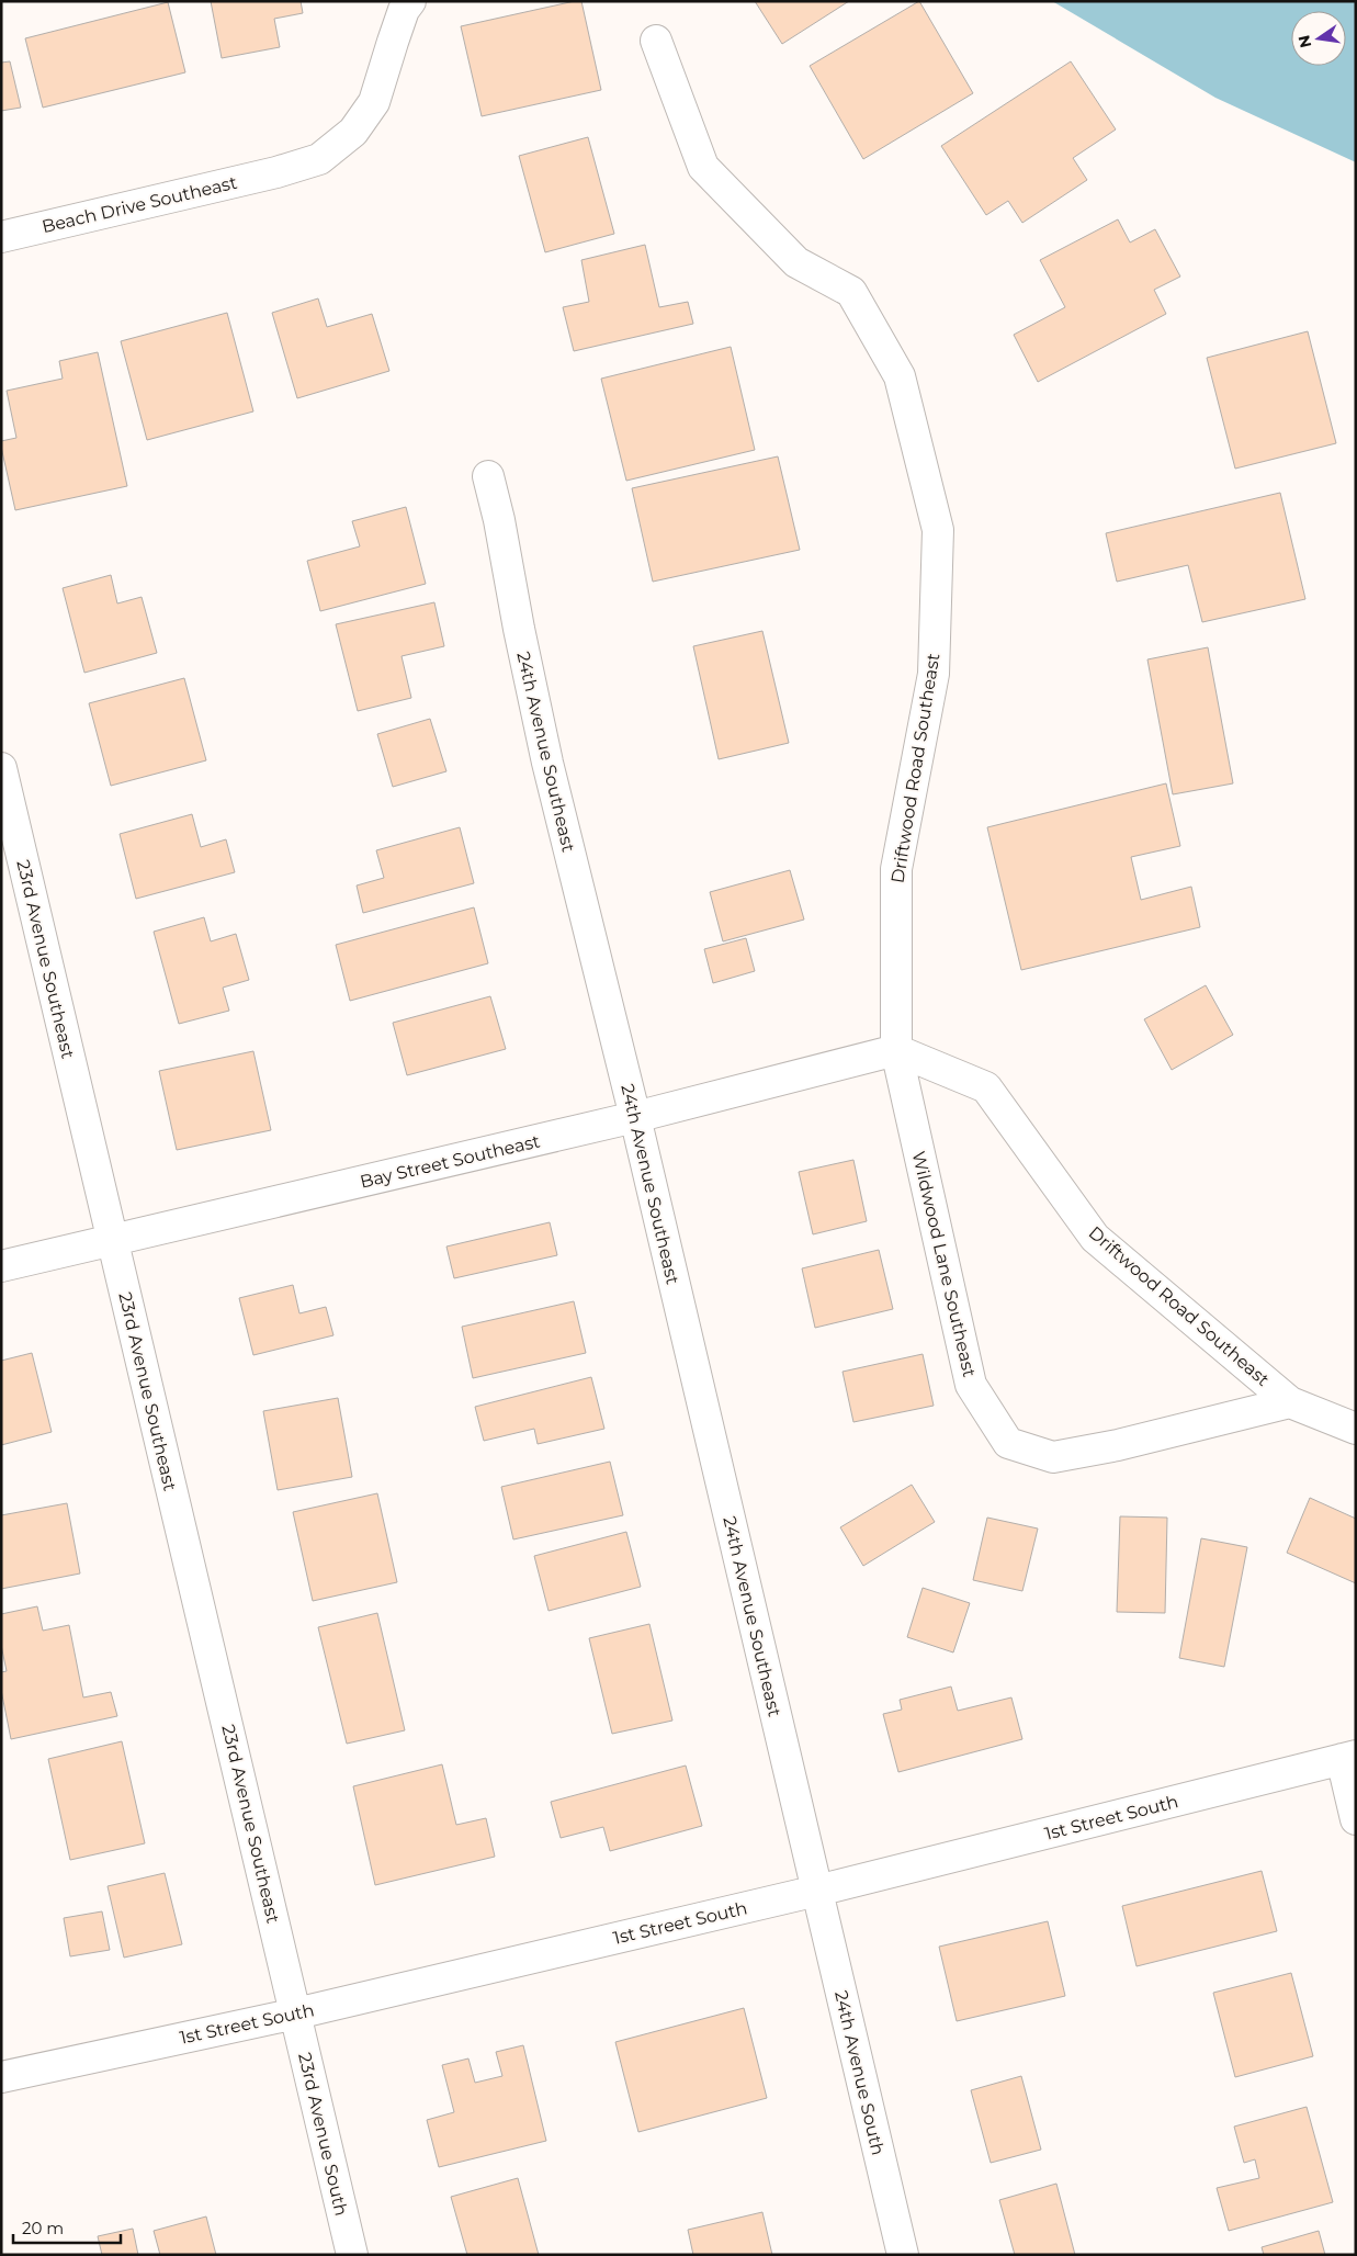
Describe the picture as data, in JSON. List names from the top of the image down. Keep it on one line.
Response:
{"streets":{"street":["Beach Drive Southeast","24th Avenue Southeast","Driftwood Road Southeast","23rd Avenue Southeast","Bay Street Southeast","Wildwood Lane Southeast","1st Street South","24th Avenue South","23rd Avenue South"]},"crossings":[["24th Avenue Southeast","Bay Street Southeast"],["24th Avenue Southeast","1st Street South"],["24th Avenue Southeast","24th Avenue South"],["Driftwood Road Southeast","Bay Street Southeast"],["Driftwood Road Southeast","Wildwood Lane Southeast"],["23rd Avenue Southeast","Bay Street Southeast"],["23rd Avenue Southeast","1st Street South"],["23rd Avenue Southeast","23rd Avenue South"],["Bay Street Southeast","Wildwood Lane Southeast"],["1st Street South","24th Avenue South"],["1st Street South","23rd Avenue South"]],"scale_bar":"20 m","north":"left"}
